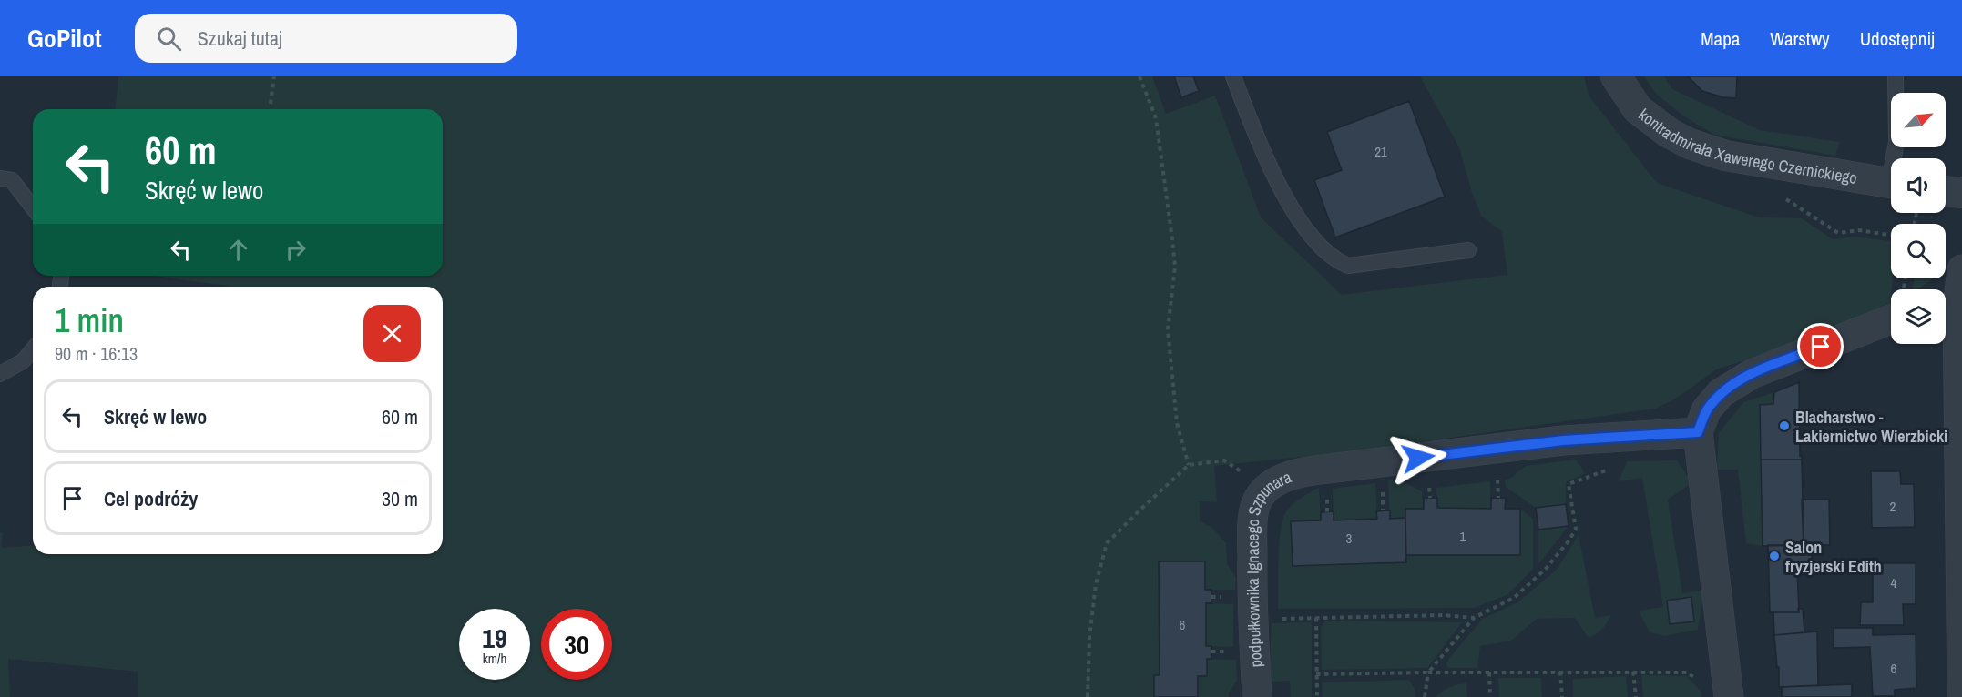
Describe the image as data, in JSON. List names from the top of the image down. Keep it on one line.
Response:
{"streets":{"street":["kontradmirała Xawerego Czernickiego","podpułkownika Ignacego Szpunara"]},"places":["Blacharstwo - Lakiernictwo Wierzbicki","Salon fryzjerski Edith"],"house_numbers":["21","2","1","3","4","6","6"],"north":"top right","page":{"header":"GoPilot","search":"Szukaj tutaj","nav":["Mapa","Warstwy","Udostępnij"],"turn":["60 m","Skręć w lewo"],"heading":["1 min","90 m · 16:13"],"list":[{"name":"Skręć w lewo","value":"60 m"},{"name":"Cel podróży","value":"30 m"}],"speed":"19 km/h","limit":"30"}}
